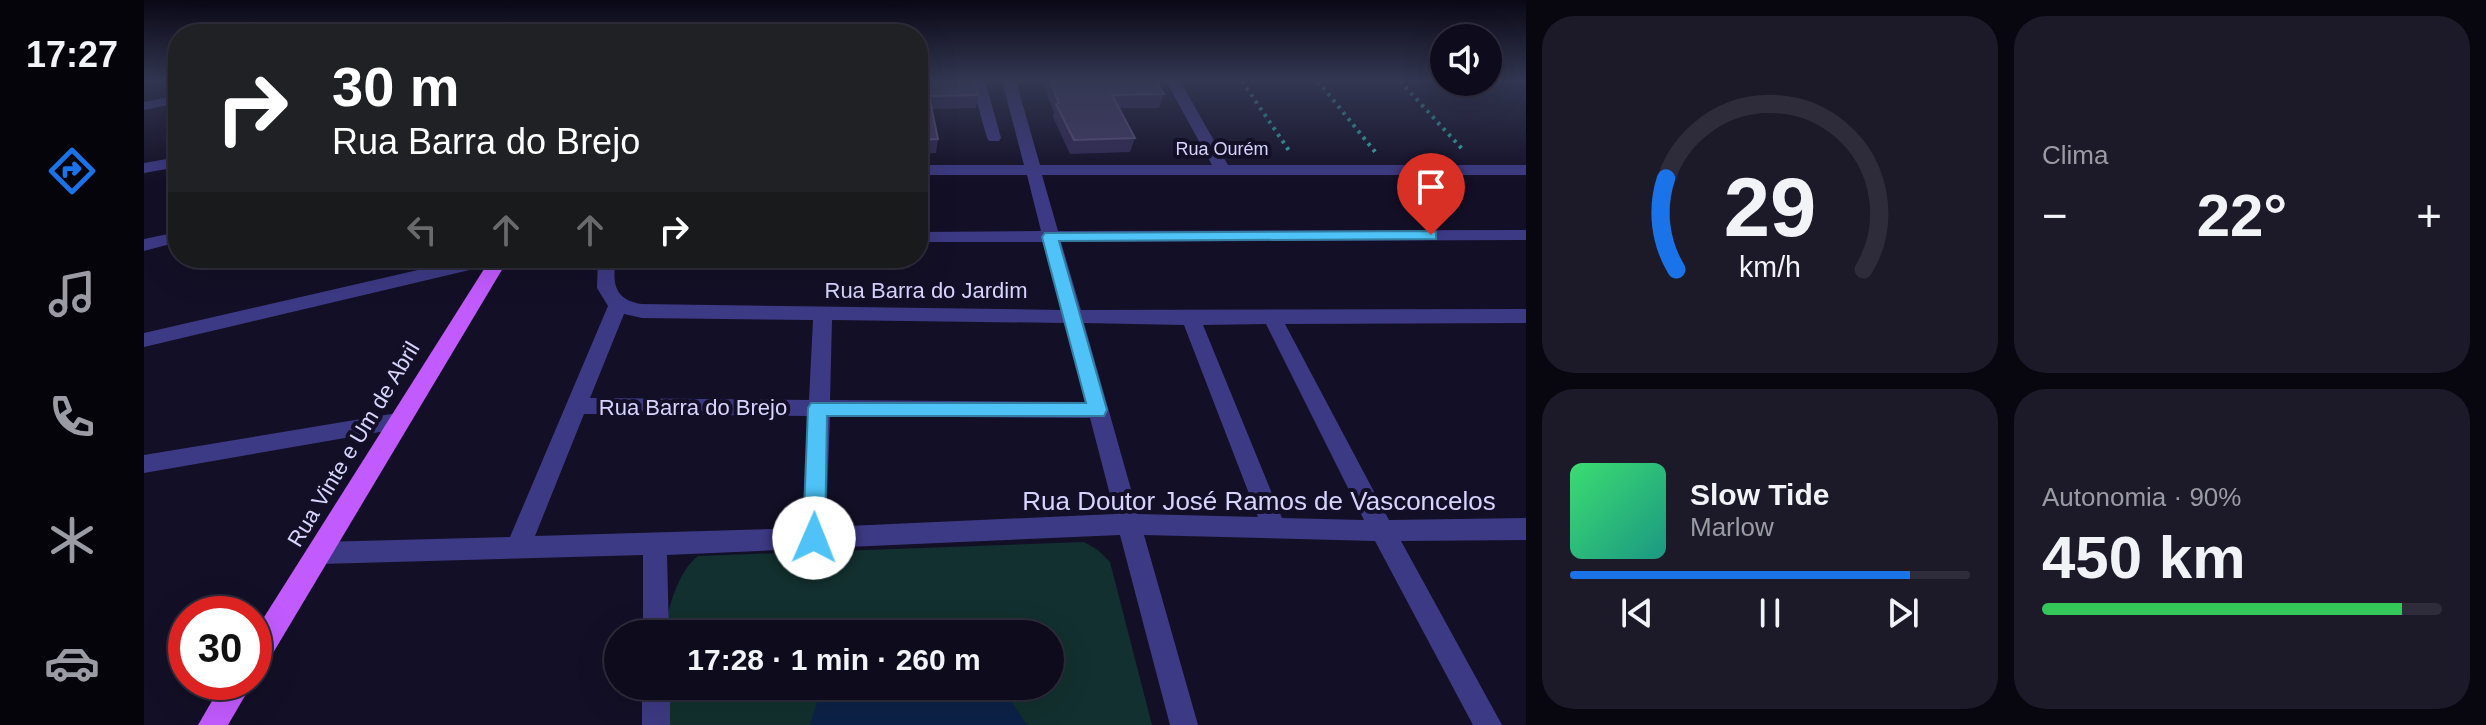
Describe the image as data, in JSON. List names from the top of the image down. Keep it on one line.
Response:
{"streets":{"main road":["Rua Vinte e Um de Abril"],"street":["Rua Ourém","Rua Barra do Jardim","Rua Barra do Brejo","Rua Doutor José Ramos de Vasconcelos"]},"crossings":[["Rua Vinte e Um de Abril","Rua Doutor José Ramos de Vasconcelos"]],"page":{"tabs":"17:27","tile":["Clima",["Autonomia · 90%","450 km"]],"turn":["30 m","Rua Barra do Brejo"],"heat":["−","22°","+"],"song":["Slow Tide","Marlow"],"limit":"30","trip":"17:28 · 1 min · 260 m","gauge":["29","km/h"]}}
